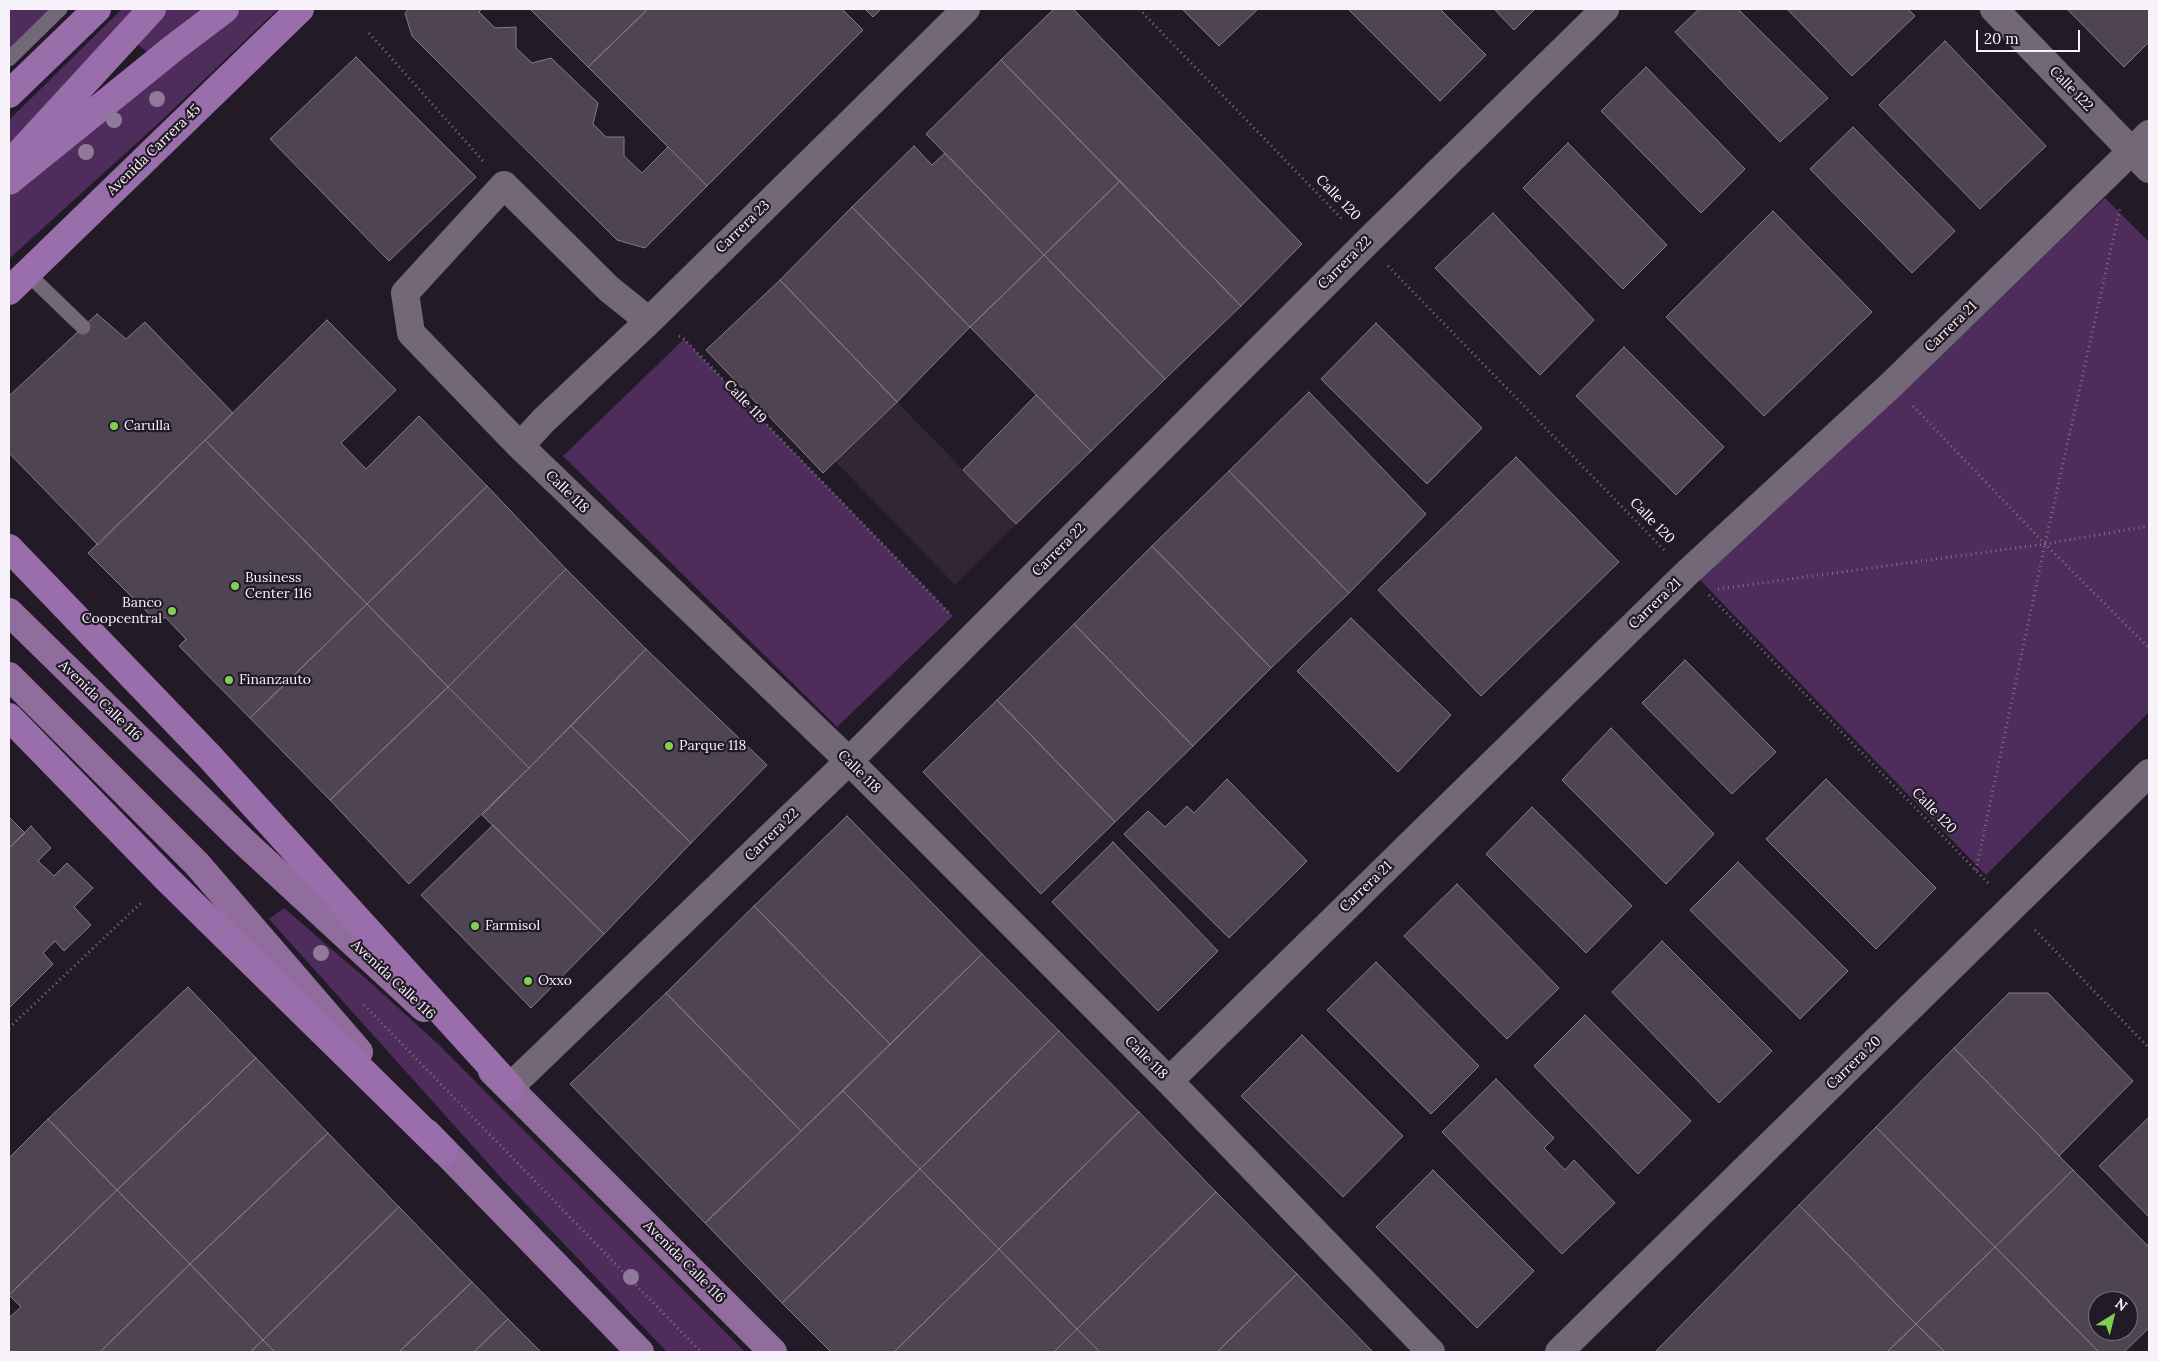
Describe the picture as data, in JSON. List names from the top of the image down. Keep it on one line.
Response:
{"streets":{"highway":["Avenida Carrera 45"],"main road":["Avenida Calle 116"],"street":["Calle 122","Carrera 23","Carrera 22","Carrera 21","Calle 118","Carrera 20"],"path":["Calle 120","Calle 119"]},"crossings":[["Calle 122","Carrera 21"],["Calle 120","Carrera 22"],["Calle 120","Carrera 21"],["Calle 120","Carrera 20"],["Carrera 23","Calle 119"],["Carrera 23","Calle 118"],["Carrera 22","Calle 119"],["Carrera 22","Calle 118"],["Carrera 22","Avenida Calle 116"],["Carrera 21","Calle 118"]],"places":["Carulla","Business Center 116","Banco Coopcentral","Finanzauto","Parque 118","Farmisol","Oxxo"],"scale_bar":"20 m","north":"top right"}
